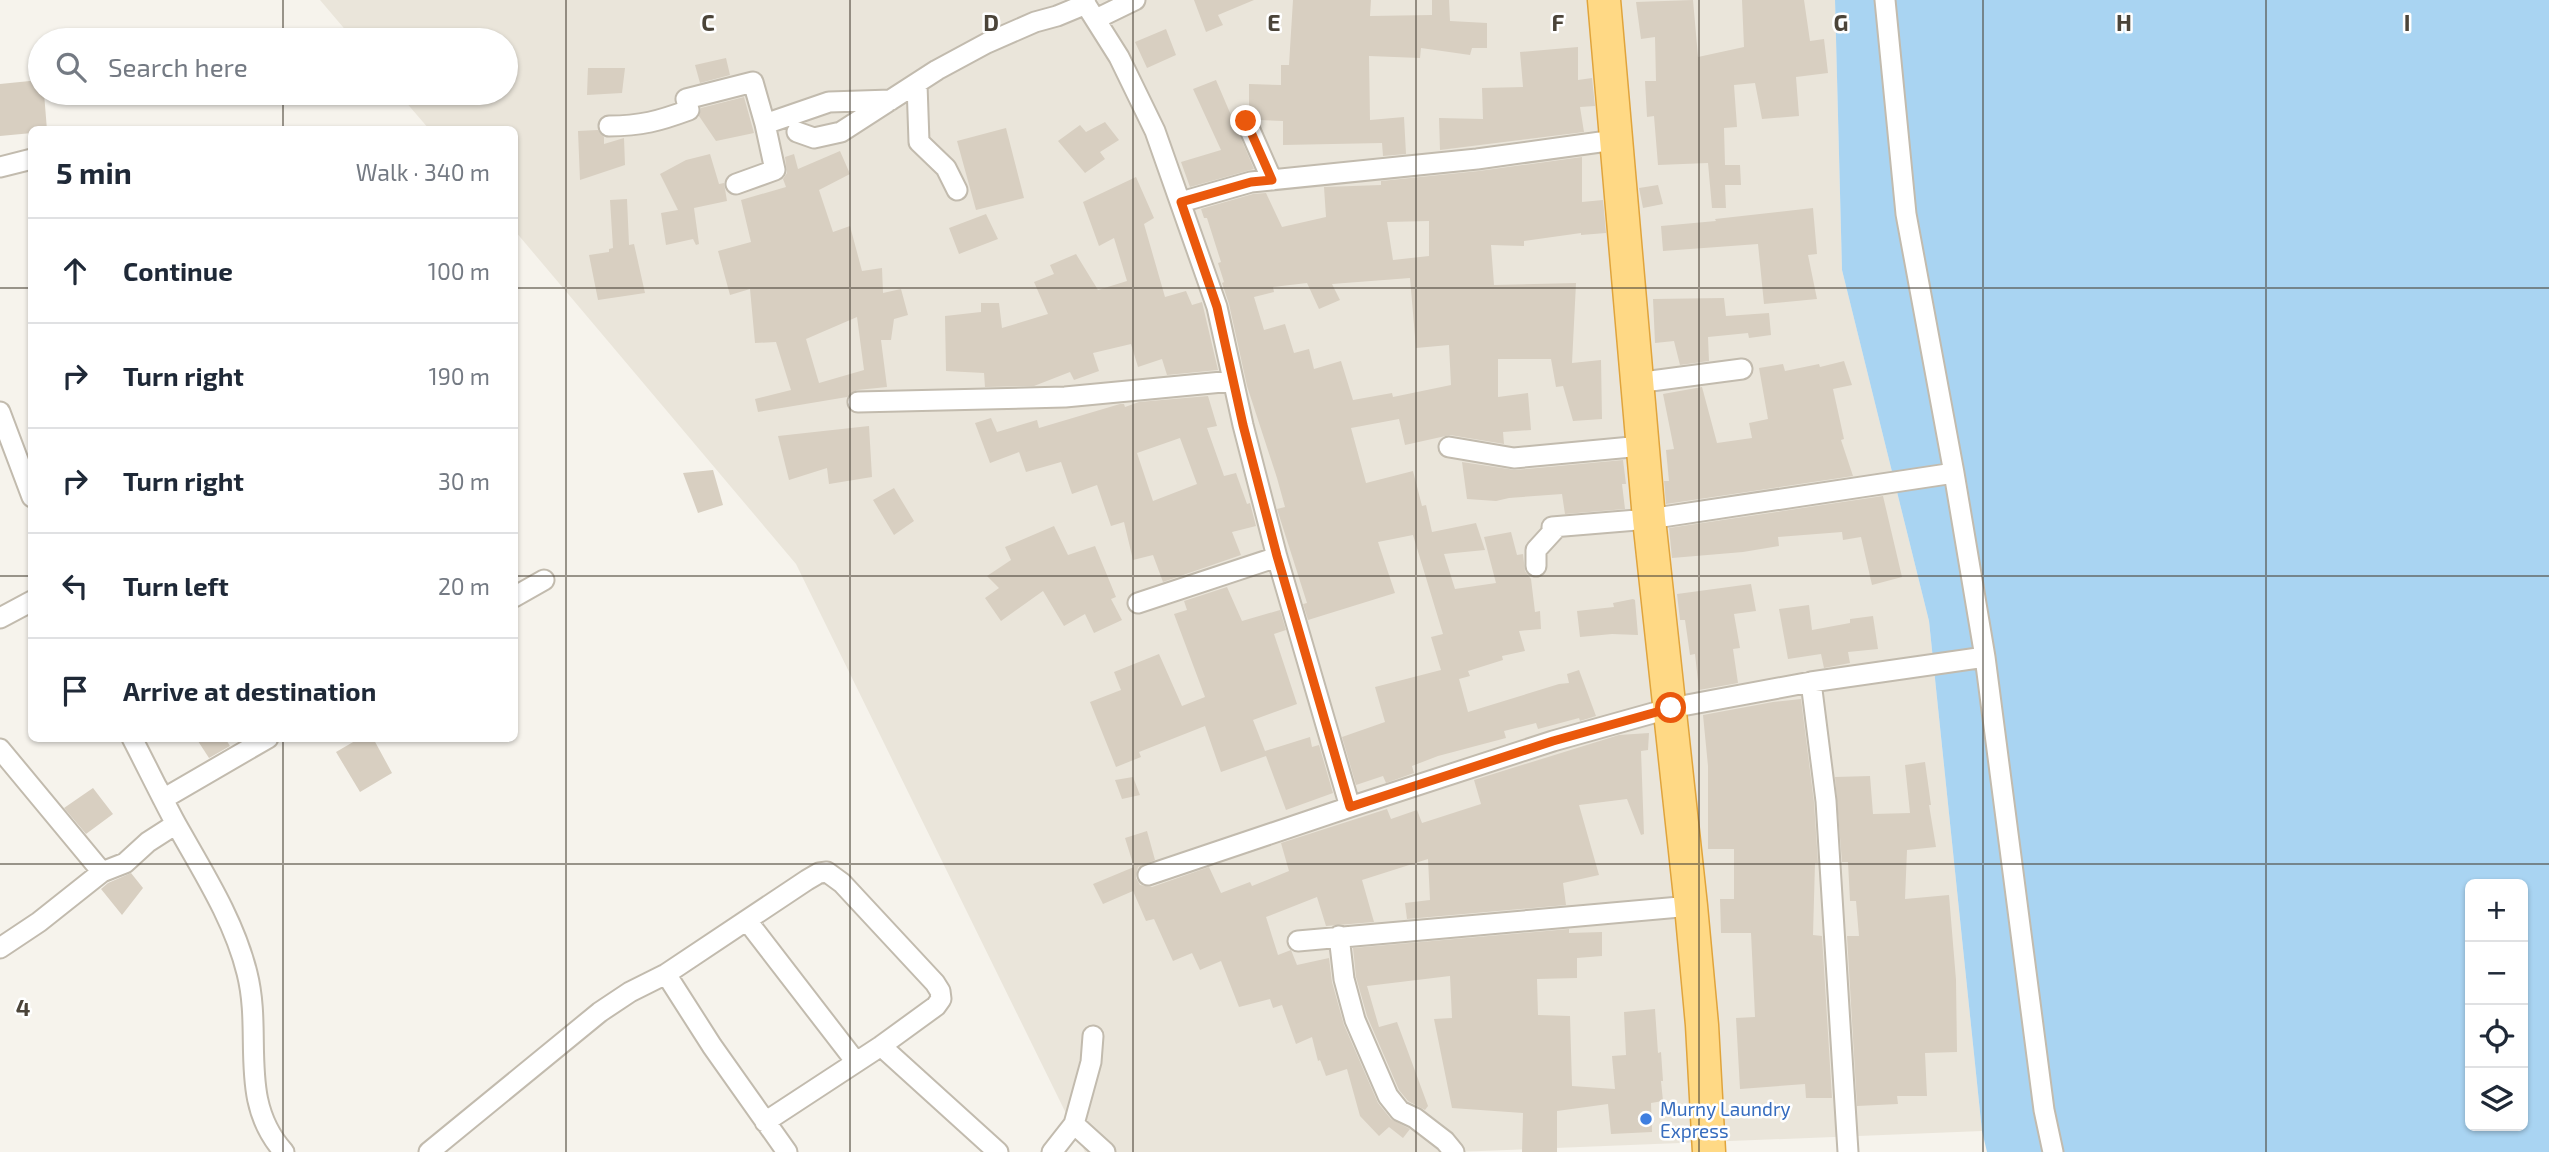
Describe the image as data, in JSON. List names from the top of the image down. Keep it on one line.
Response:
{"places":["Murny Laundry Express"],"page":{"search":"Search here","heading":["5 min","Walk · 340 m"],"list":[["Continue","100 m"],["Turn right","190 m"],["Turn right","30 m"],["Turn left","20 m"],"Arrive at destination"],"map_buttons":["+","−"]},"grid":{"columns":["C","D","E","F","G","H","I"],"rows":["4"]}}
